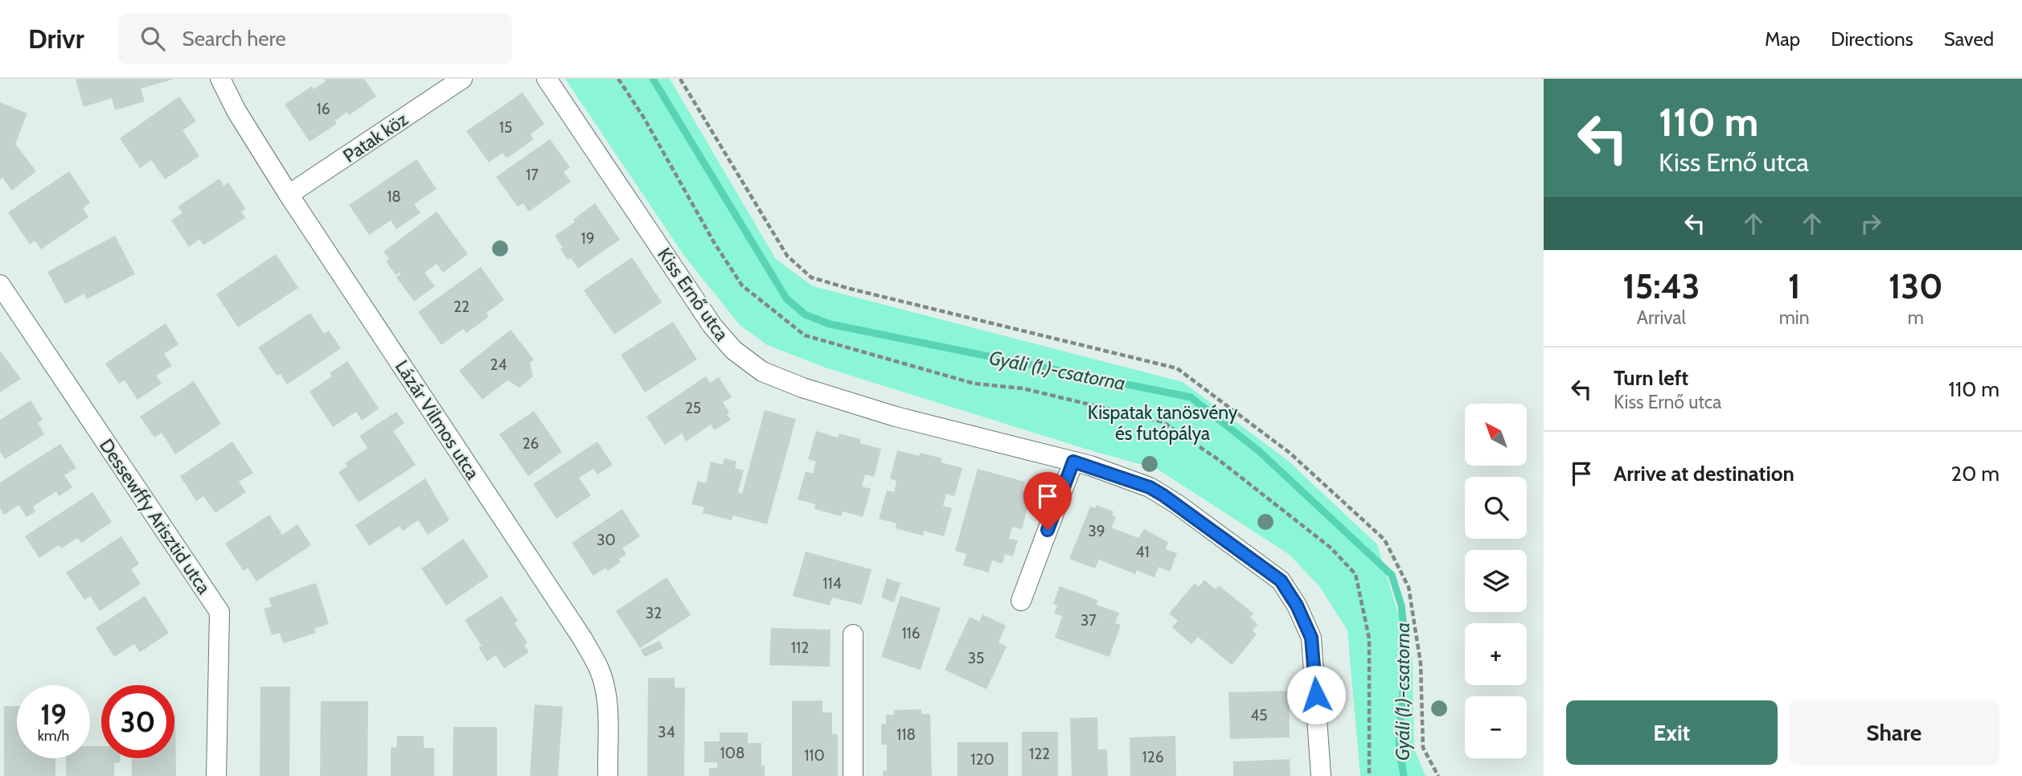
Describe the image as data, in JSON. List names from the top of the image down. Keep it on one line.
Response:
{"streets":{"street":["Patak köz","Kiss Ernő utca","Lázár Vilmos utca","Dessewffy Arisztid utca"]},"crossings":[["Patak köz","Lázár Vilmos utca"]],"water":["Gyáli (1.)-csatorna"],"parks":["Kispatak tanösvény és futópálya"],"house_numbers":["16","15","17","18","19","22","24","25","26","39","30","41","114","32","37","116","112","35","45","34","118","108","122","110","126","120"],"north":"top left","page":{"header":"Drivr","search":"Search here","nav":["Map","Directions","Saved"],"turn":["110 m","Kiss Ernő utca"],"eta":["15:43","Arrival","1","min","130","m"],"list":[{"name":"Turn left","note":"Kiss Ernő utca","value":"110 m"},{"name":"Arrive at destination","value":"20 m"}],"map_buttons":["+","−"],"speed":"19 km/h","limit":"30","buttons":["Exit","Share"]}}
